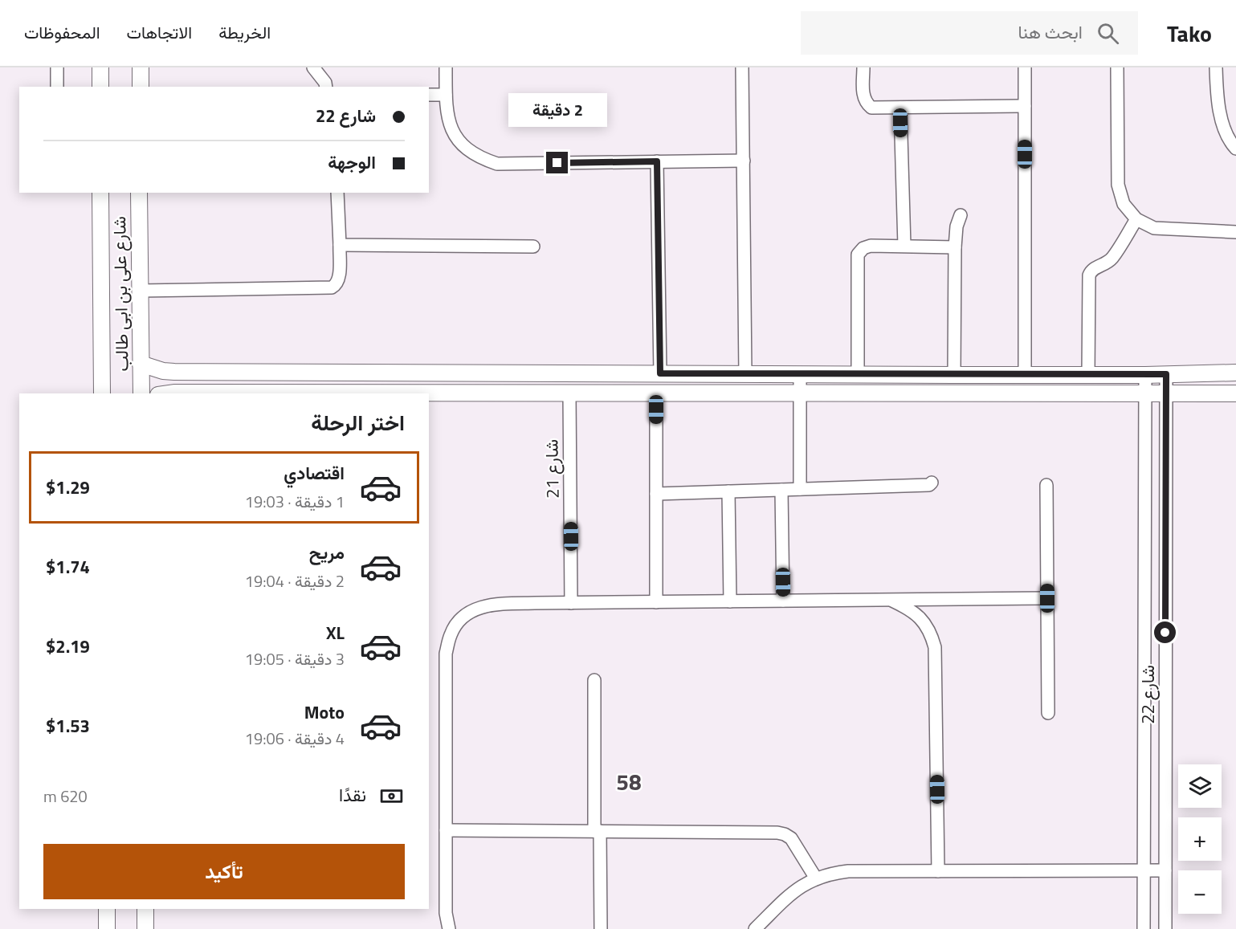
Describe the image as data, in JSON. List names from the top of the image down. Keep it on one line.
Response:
{"streets":{"street":["شارع على بن ابى طالب","شارع 21","شارع 22"]},"districts":["58"],"page":{"header":"Tako","search":"ابحث هنا","nav":["الخريطة","الاتجاهات","المحفوظات"],"banner":["شارع 22","الوجهة"],"bubble":"2 دقيقة","heading":"اختر الرحلة","list":[{"name":"اقتصادي","note":"1 دقيقة · 19:03","value":"$1.29"},{"name":"مريح","note":"2 دقيقة · 19:04","value":"$1.74"},{"name":"XL","note":"3 دقيقة · 19:05","value":"$2.19"},{"name":"Moto","note":"4 دقيقة · 19:06","value":"$1.53"}],"map_buttons":["+","−"],"pay":["نقدًا","620 m"],"buttons":"تأكيد"}}
